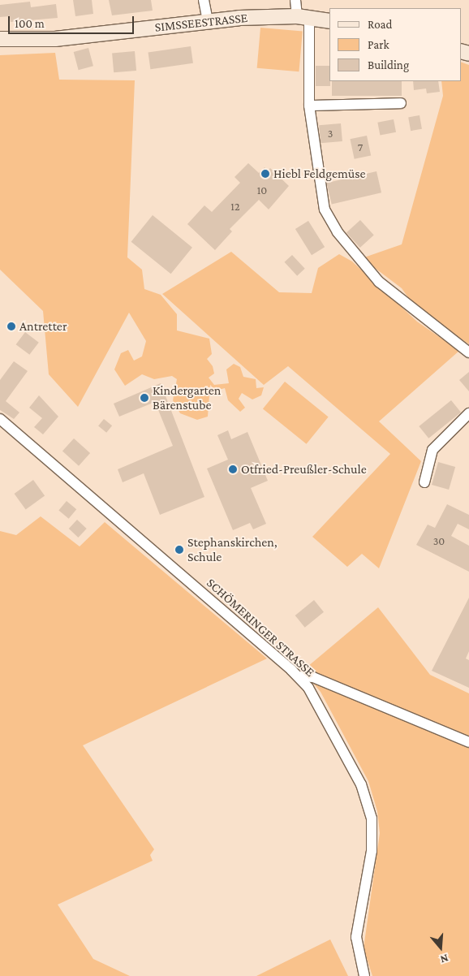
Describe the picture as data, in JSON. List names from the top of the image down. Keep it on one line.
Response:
{"streets":{"main road":["SIMSSEESTRASSE"],"street":["SCHÖMERINGER STRASSE"]},"places":["Hiebl Feldgemüse","Antretter","Kindergarten Bärenstube","Otfried-Preußler-Schule","Stephanskirchen, Schule"],"house_numbers":["3","7","10","12","30"],"legend":["Road","Park","Building"],"scale_bar":"100 m","north":"bottom"}
